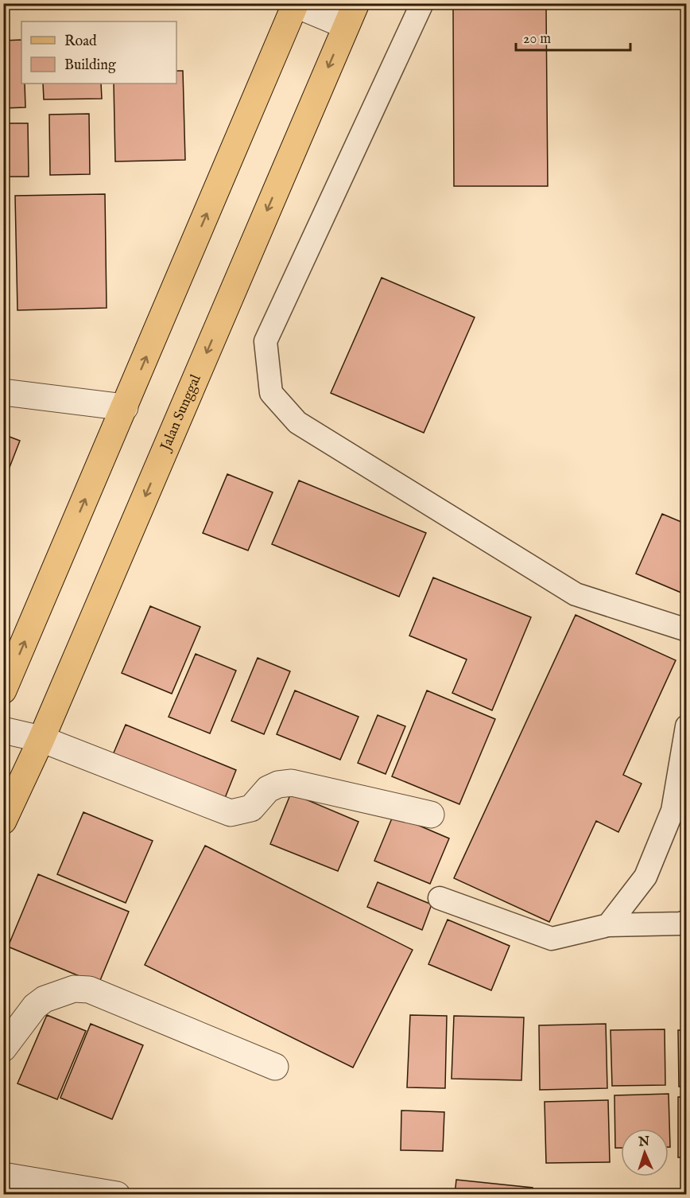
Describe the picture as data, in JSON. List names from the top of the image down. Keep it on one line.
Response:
{"streets":{"main road":["Jalan Sunggal"]},"legend":["Road","Building"],"scale_bar":"20 m","north":"top"}
